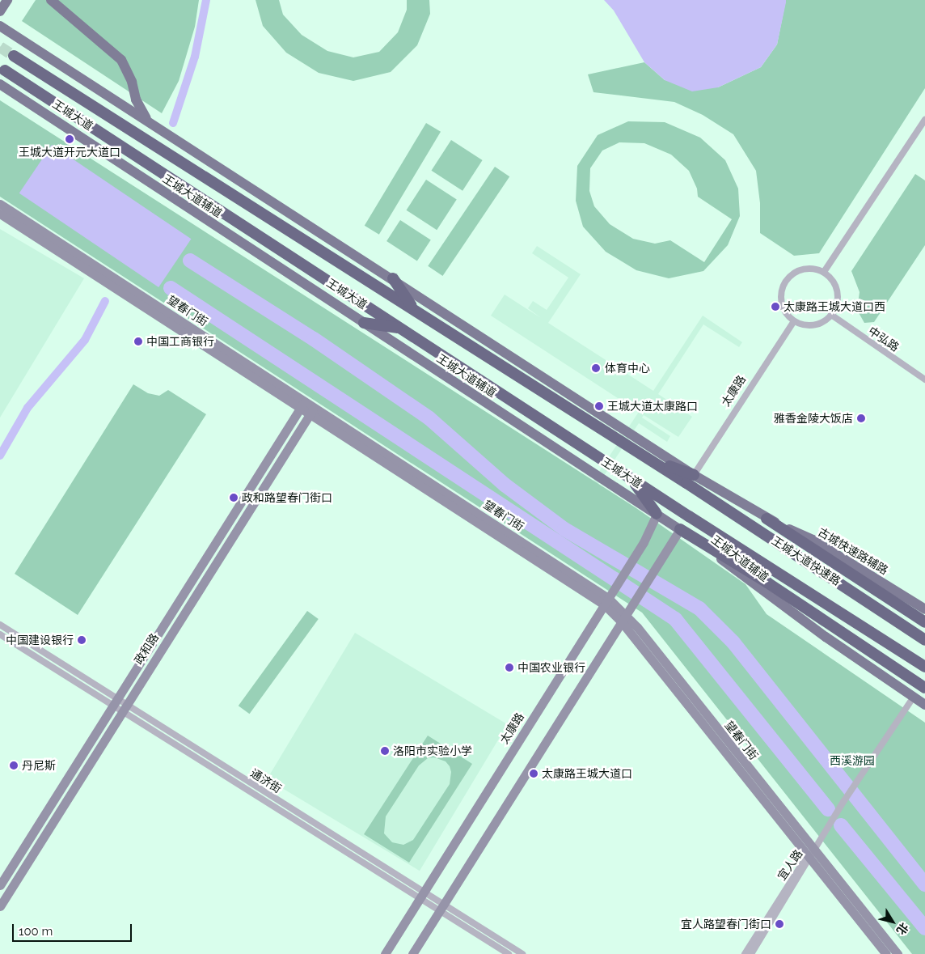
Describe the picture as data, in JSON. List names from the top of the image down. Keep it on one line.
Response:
{"streets":{"highway":["王城大道","王城大道快速路"],"main road":["王城大道辅道","古城快速路辅路"],"street":["望春门街","中弘路","太康路","政和路","通济街","宜人路"]},"crossings":[["王城大道","太康路"],["王城大道","古城快速路辅路"],["王城大道","王城大道快速路"],["王城大道辅道","太康路"],["望春门街","太康路"],["望春门街","政和路"],["望春门街","宜人路"],["中弘路","太康路"],["太康路","古城快速路辅路"],["太康路","王城大道快速路"],["太康路","通济街"],["古城快速路辅路","王城大道快速路"],["政和路","通济街"]],"parks":["西溪游园"],"places":["王城大道开元大道口","太康路王城大道口西","中国工商银行","体育中心","王城大道太康路口","雅香金陵大饭店","政和路望春门街口","中国建设银行","中国农业银行","洛阳市实验小学","丹尼斯","太康路王城大道口","宜人路望春门街口"],"scale_bar":"100 m","north":"bottom right"}
